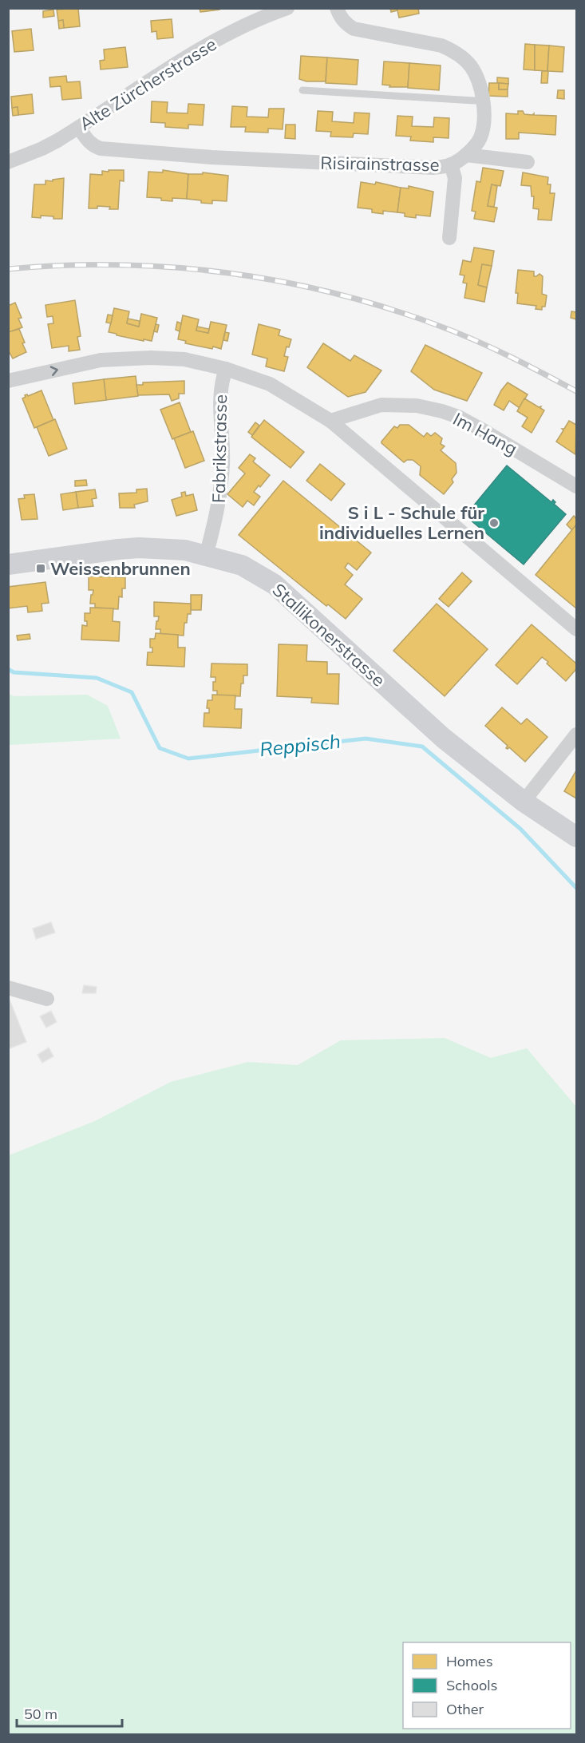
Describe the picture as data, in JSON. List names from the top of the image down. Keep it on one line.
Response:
{"streets":{"street":["Alte Zürcherstrasse","Risirainstrasse","Im Hang","Fabrikstrasse","Stallikonerstrasse"]},"crossings":[["Alte Zürcherstrasse","Risirainstrasse"],["Fabrikstrasse","Stallikonerstrasse"]],"water":["Reppisch"],"places":{"other":["S i L - Schule für individuelles Lernen"],"transit":["Weissenbrunnen"]},"legend":["Homes","Schools","Other"],"scale_bar":"50 m"}
